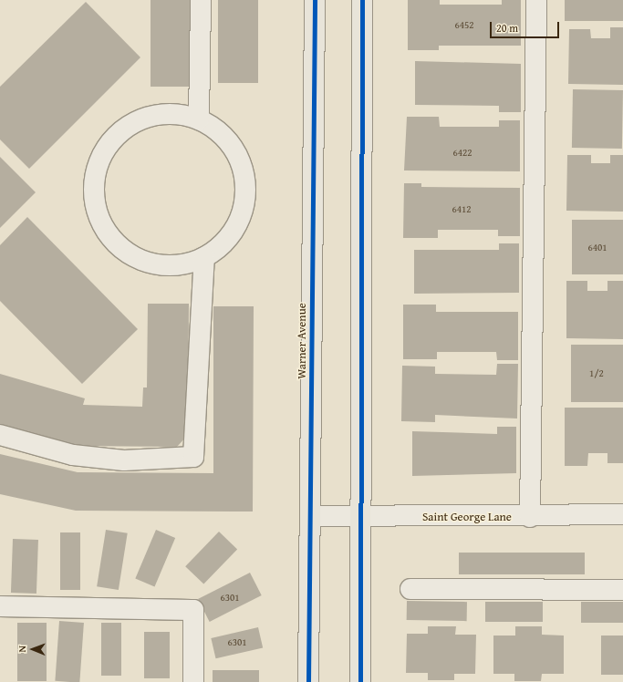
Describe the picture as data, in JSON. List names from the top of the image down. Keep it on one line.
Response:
{"streets":{"main road":["Warner Avenue"],"street":["Saint George Lane"]},"crossings":[["Warner Avenue","Saint George Lane"]],"house_numbers":["6452","6422","6412","6401","1/2","6301","6301"],"scale_bar":"20 m","north":"left"}
